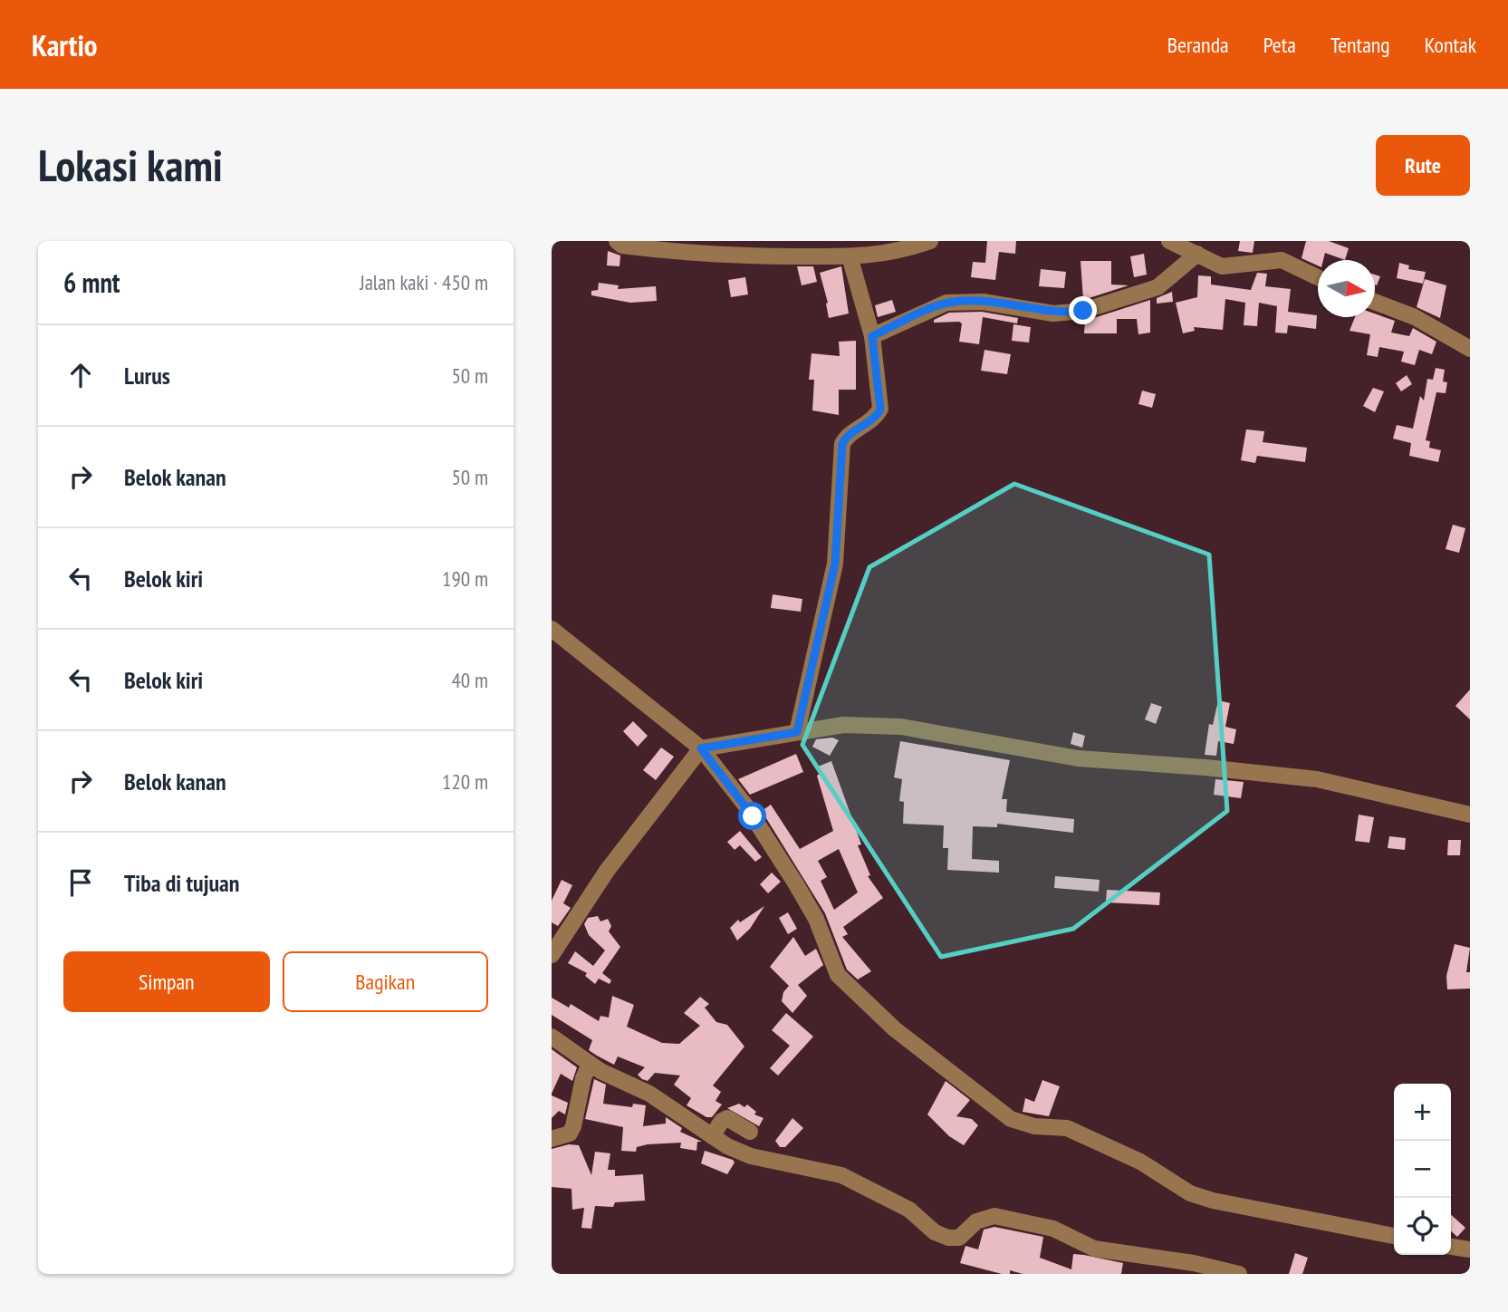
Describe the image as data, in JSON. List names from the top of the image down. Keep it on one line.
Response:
{"north":"right","page":{"header":"Kartio","nav":["Beranda","Peta","Tentang","Kontak"],"buttons":["Rute",["Simpan","Bagikan"]],"title":"Lokasi kami","heading":["6 mnt","Jalan kaki · 450 m"],"list":[["Lurus","50 m"],["Belok kanan","50 m"],["Belok kiri","190 m"],["Belok kiri","40 m"],["Belok kanan","120 m"],"Tiba di tujuan"],"map_buttons":["+","−"]}}
